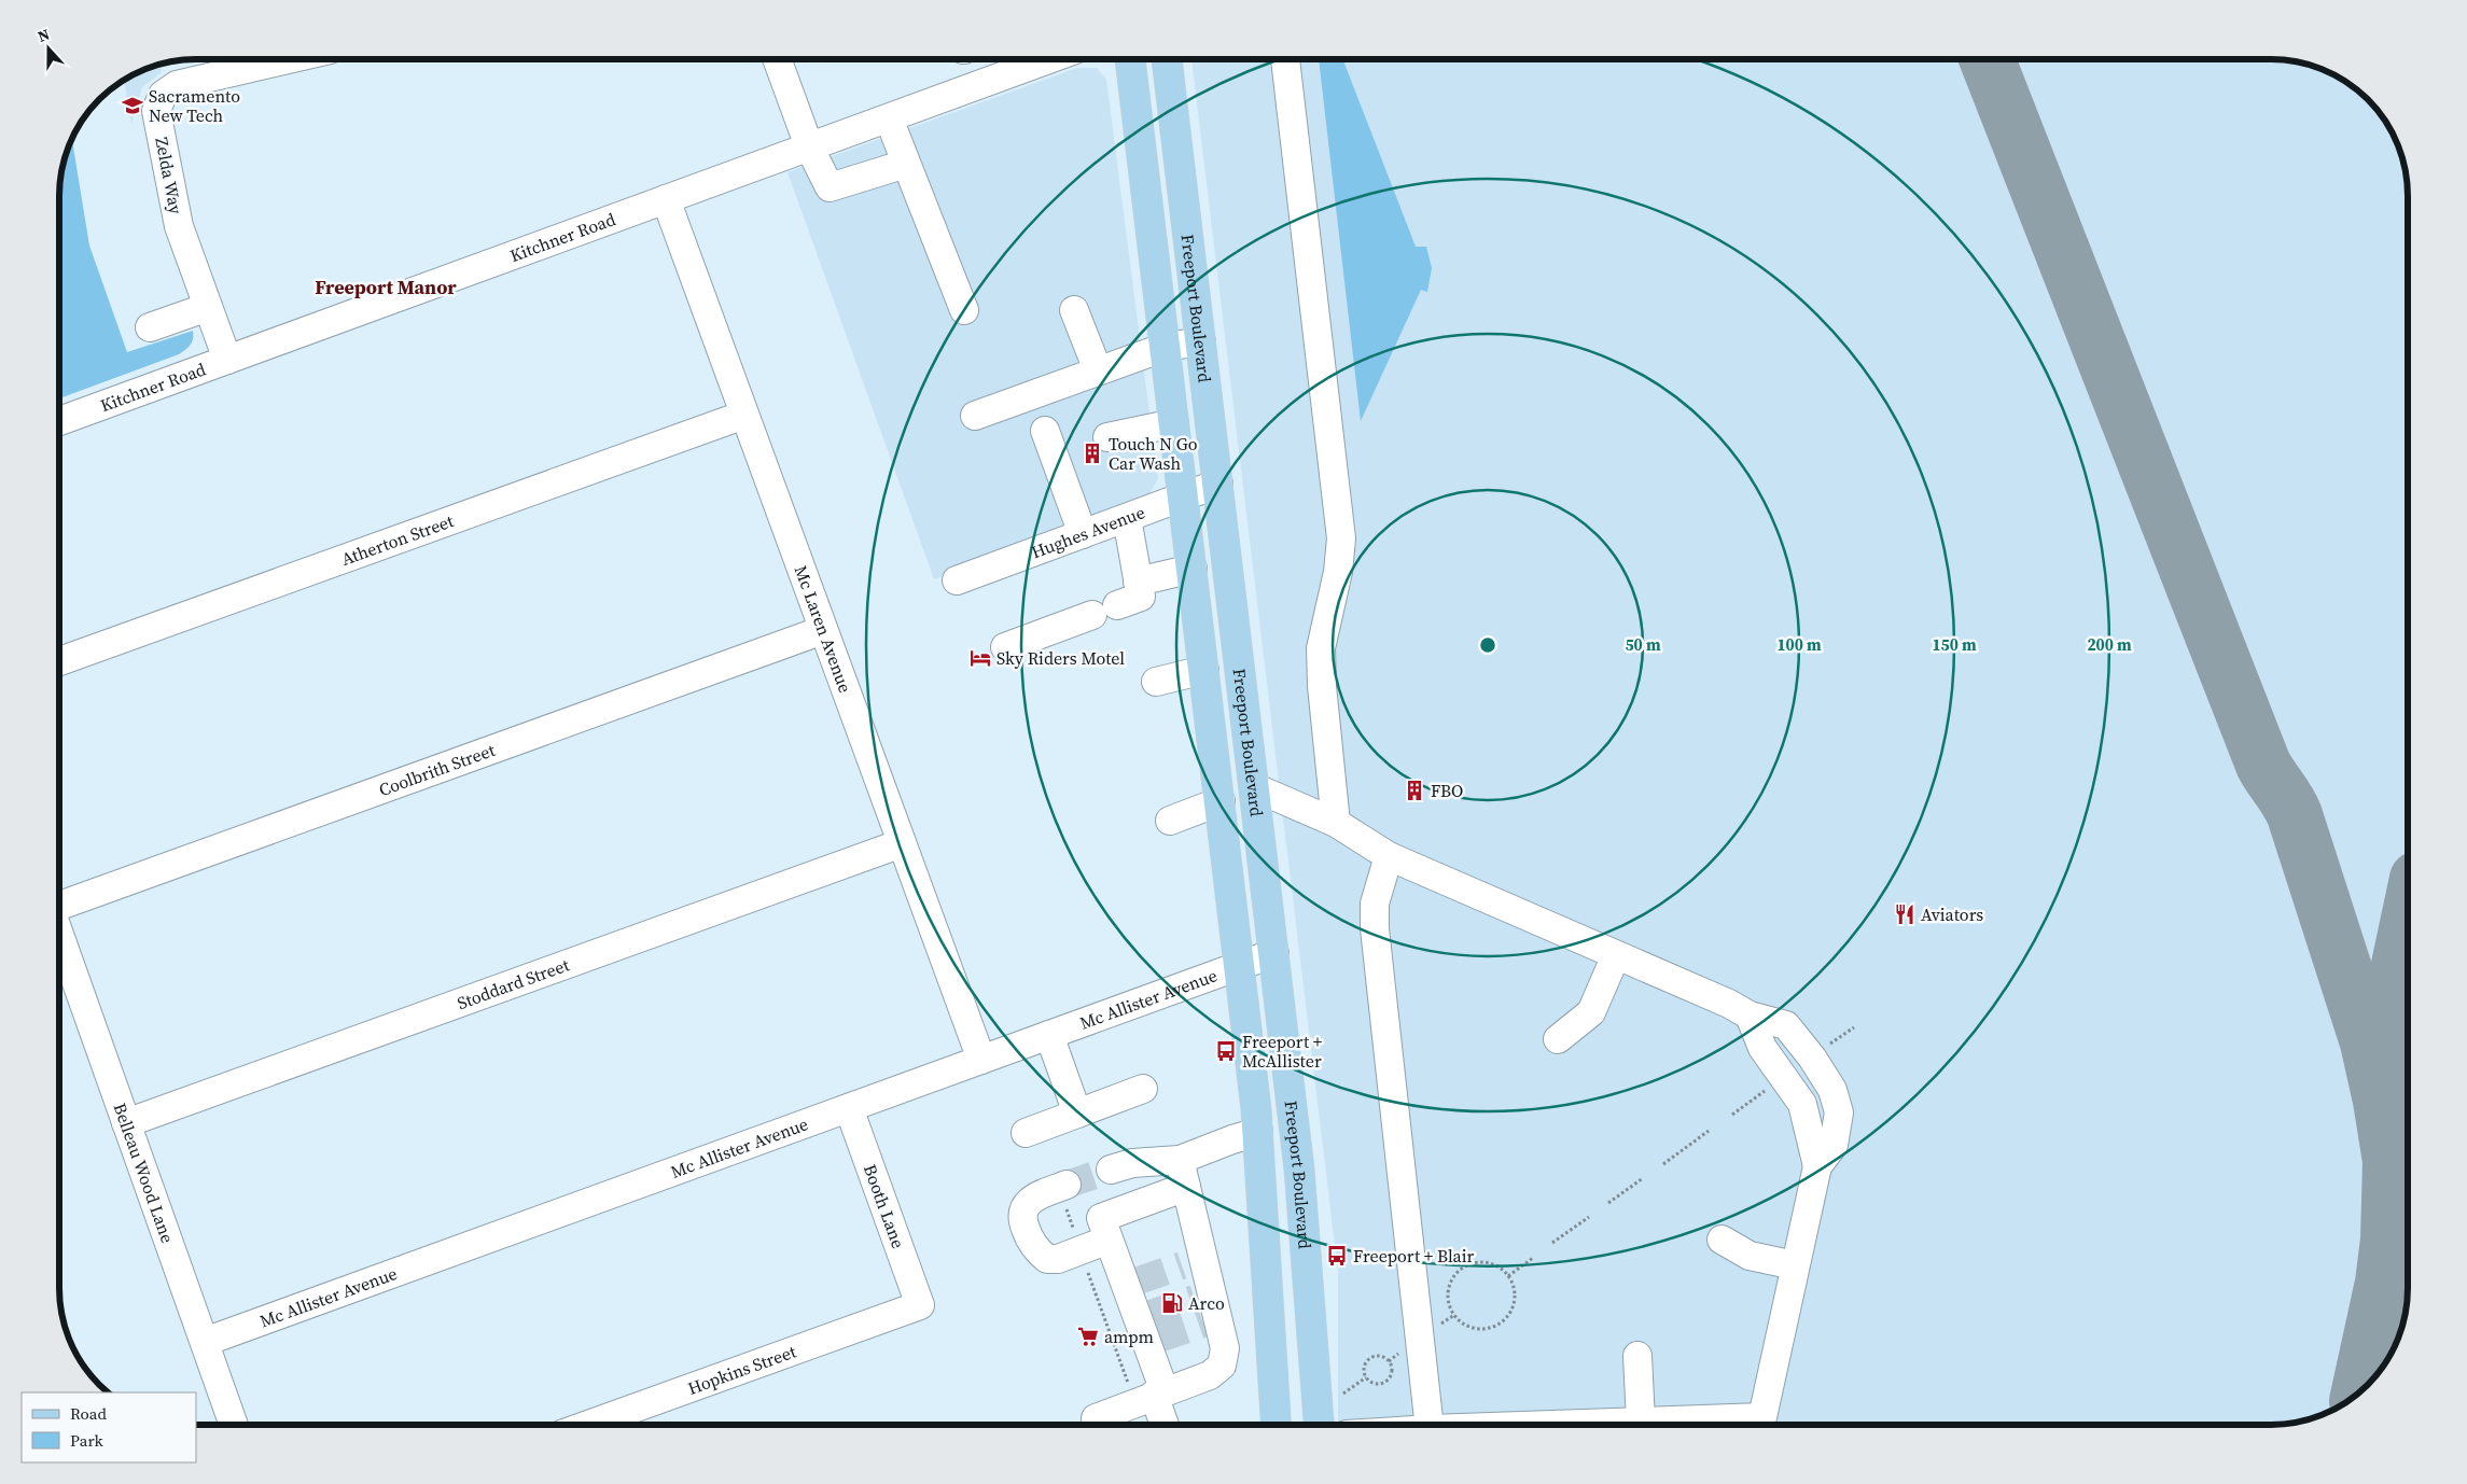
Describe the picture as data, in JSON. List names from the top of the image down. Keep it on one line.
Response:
{"streets":{"main road":["Freeport Boulevard"],"street":["Zelda Way","Kitchner Road","Hughes Avenue","Atherton Street","Mc Laren Avenue","Coolbrith Street","Stoddard Street","Mc Allister Avenue","Belleau Wood Lane","Booth Lane","Hopkins Street"]},"crossings":[["Zelda Way","Kitchner Road"],["Kitchner Road","Mc Laren Avenue"],["Freeport Boulevard","Hughes Avenue"],["Freeport Boulevard","Mc Allister Avenue"],["Atherton Street","Mc Laren Avenue"],["Mc Laren Avenue","Coolbrith Street"],["Mc Laren Avenue","Stoddard Street"],["Mc Laren Avenue","Mc Allister Avenue"],["Stoddard Street","Belleau Wood Lane"],["Mc Allister Avenue","Belleau Wood Lane"],["Mc Allister Avenue","Booth Lane"],["Booth Lane","Hopkins Street"]],"districts":["Freeport Manor"],"places":{"school or university":["Sacramento New Tech"],"building":["Touch N Go Car Wash","FBO"],"hotel":["Sky Riders Motel"],"restaurant":["Aviators"],"bus stop":["Freeport + McAllister","Freeport + Blair"],"fuel station":["Arco"],"supermarket":["ampm"]},"legend":["Road","Park"],"north":"top","rings":["50 m","100 m","150 m","200 m"]}
